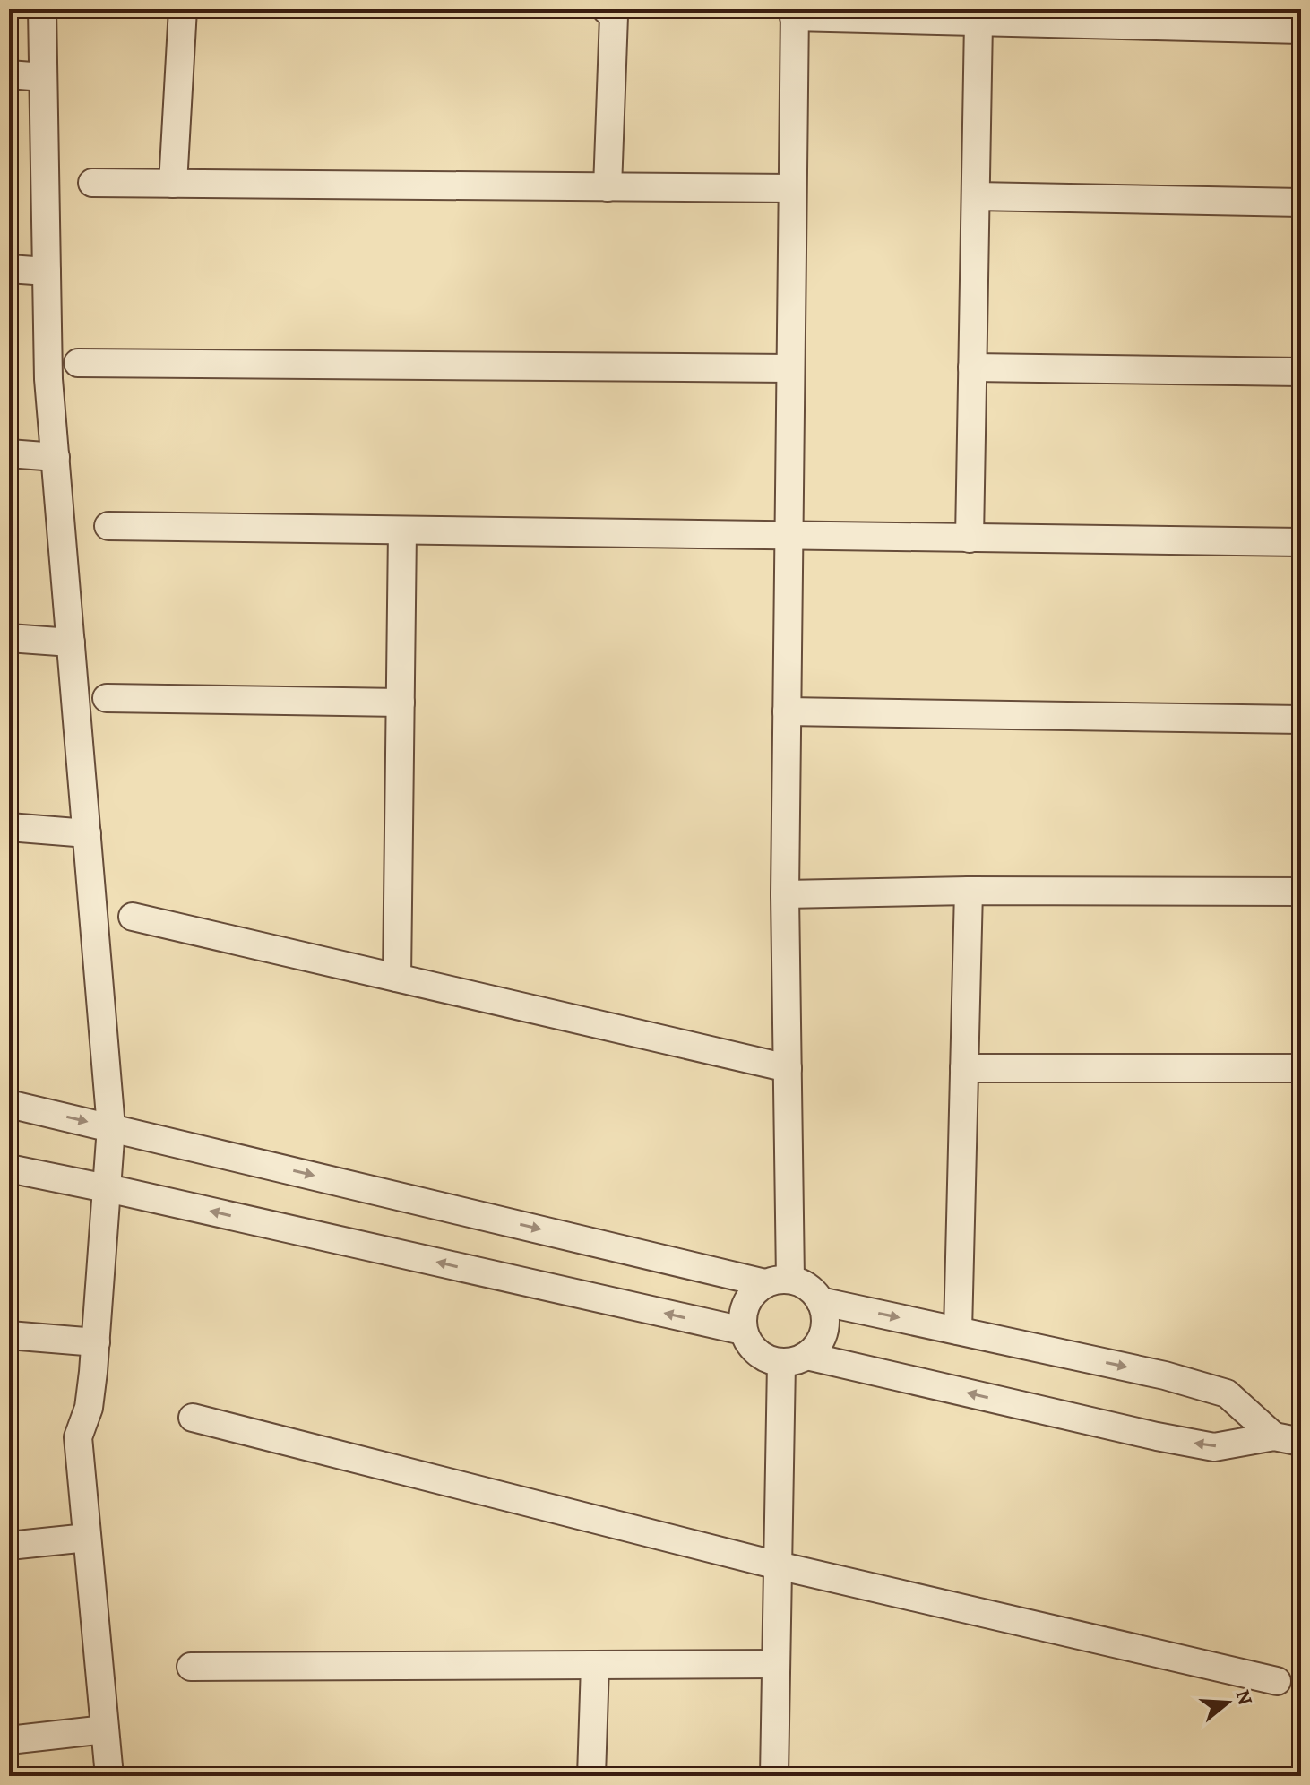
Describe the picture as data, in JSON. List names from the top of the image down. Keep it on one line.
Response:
{"north":"right"}
